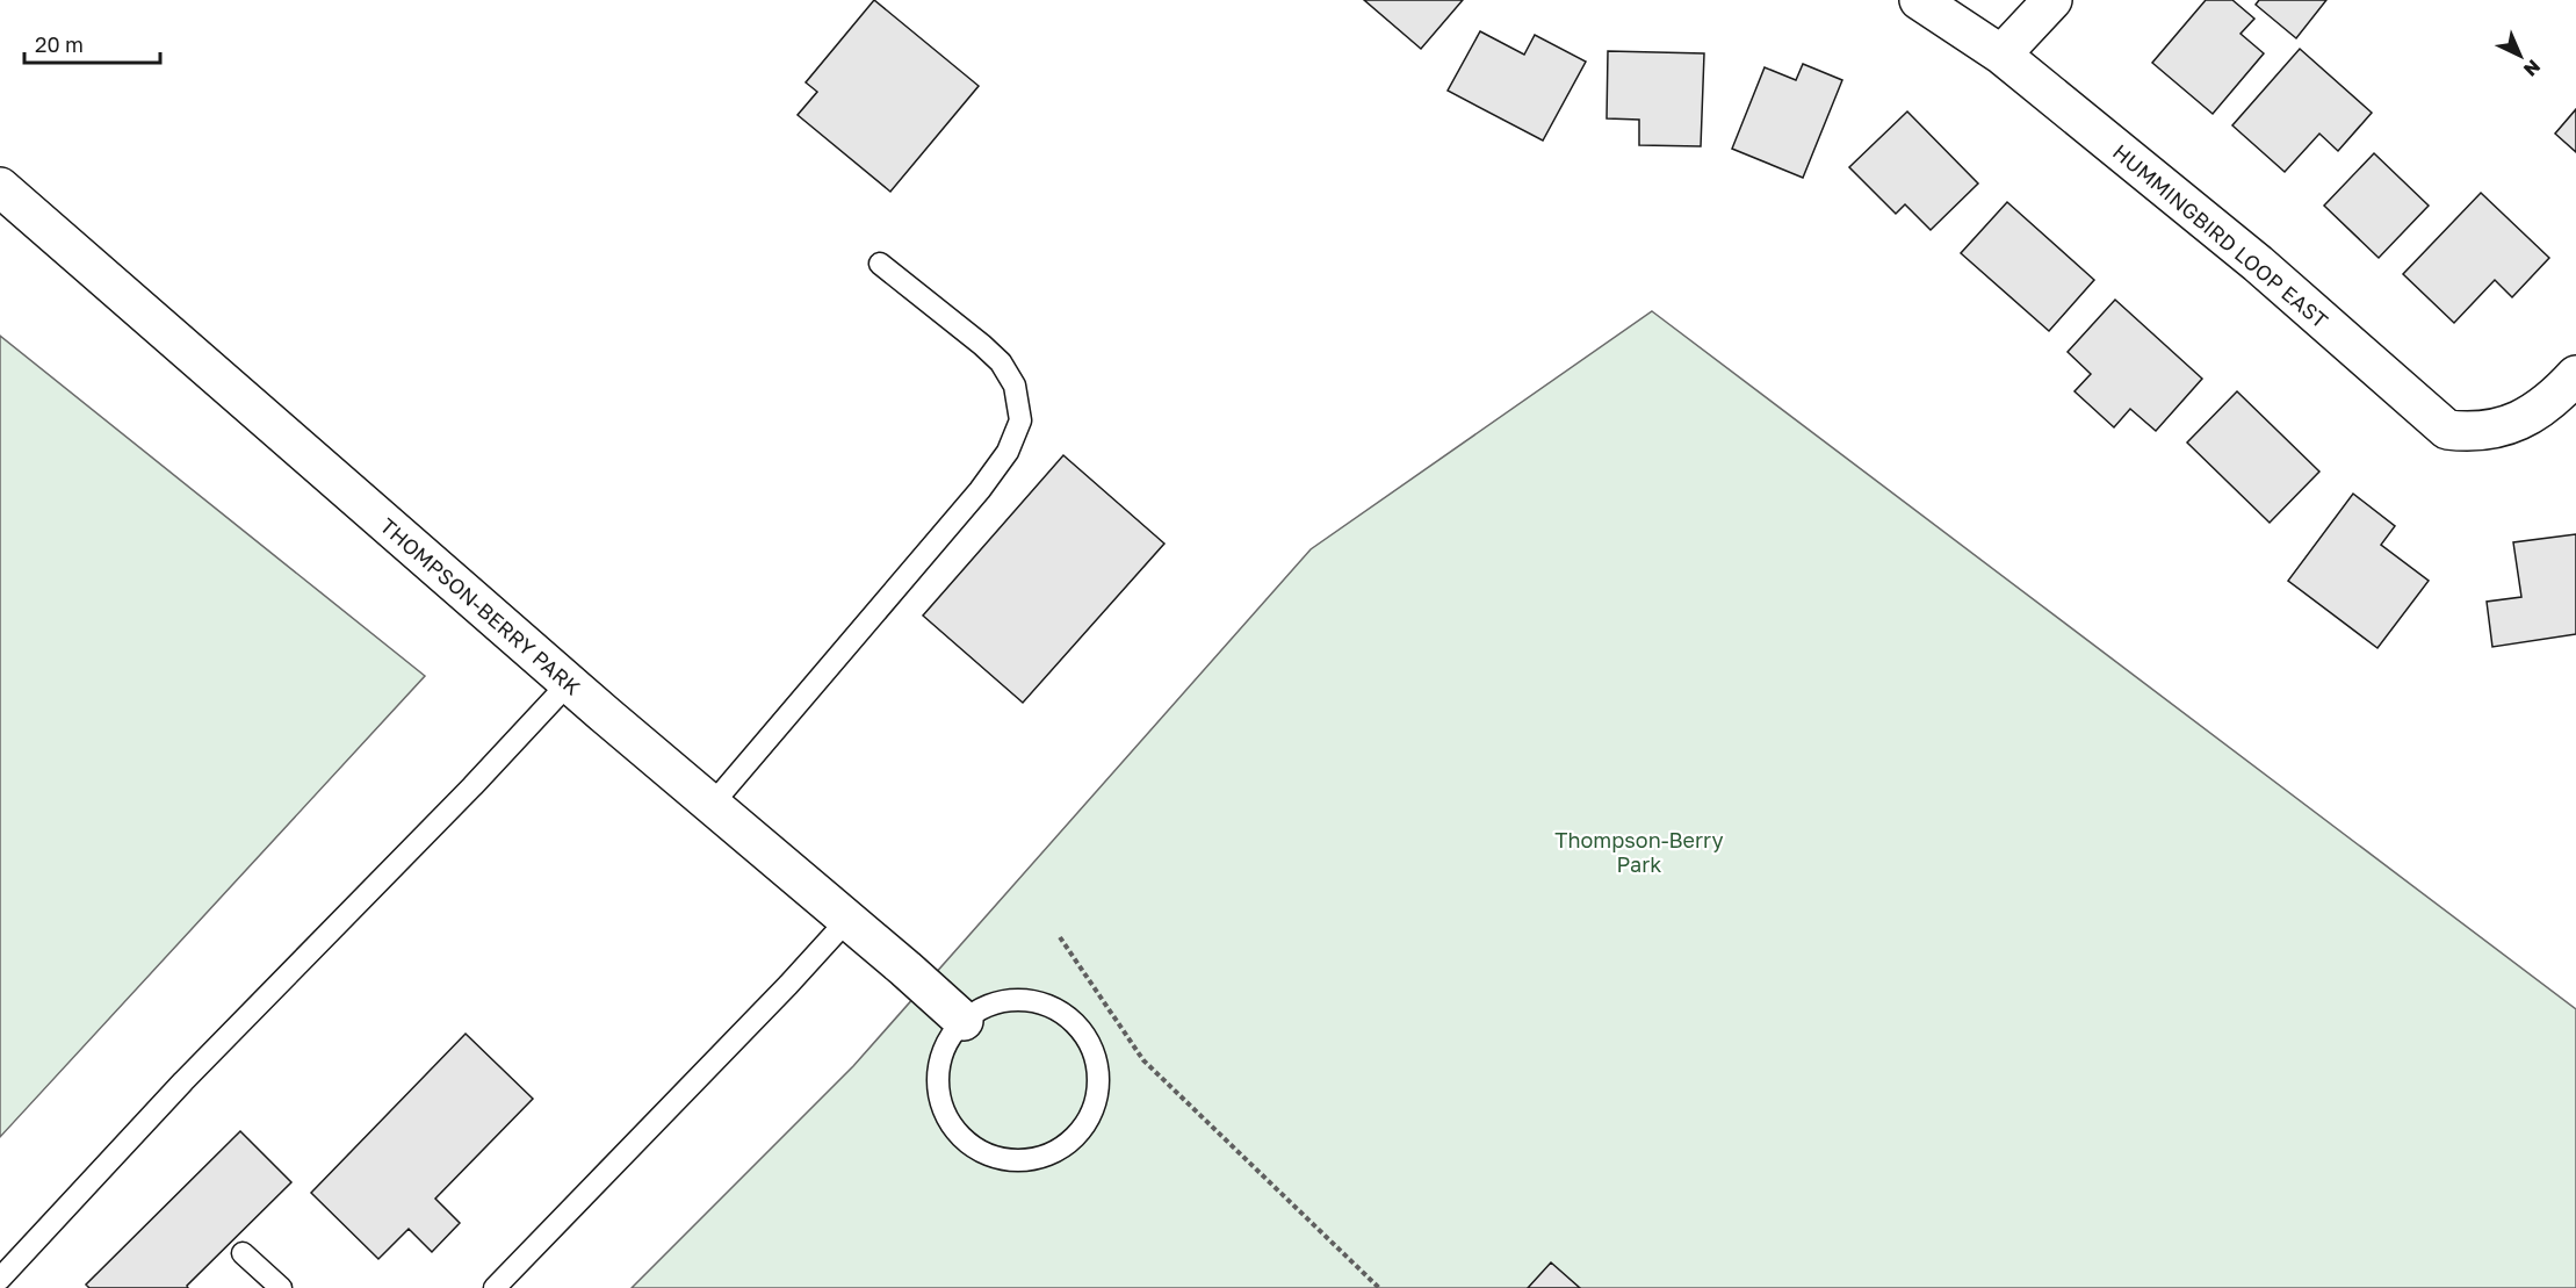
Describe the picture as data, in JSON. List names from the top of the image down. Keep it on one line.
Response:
{"streets":{"street":["HUMMINGBIRD LOOP EAST","THOMPSON-BERRY PARK"]},"parks":["Thompson-Berry Park"],"scale_bar":"20 m","north":"bottom right"}
